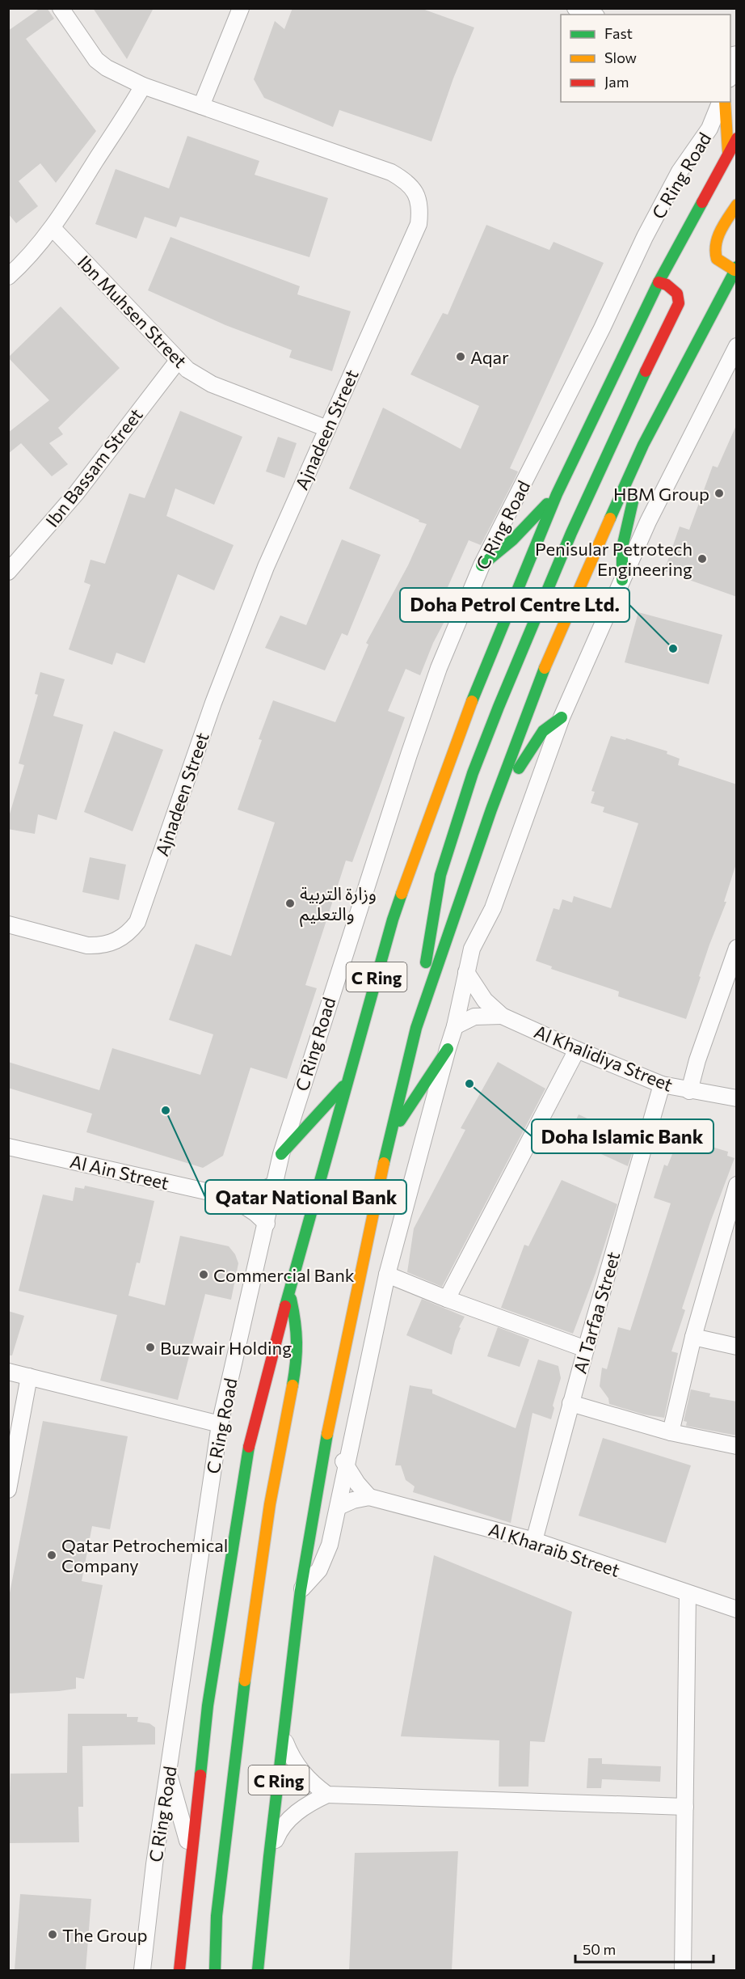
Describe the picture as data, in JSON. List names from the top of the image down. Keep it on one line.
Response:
{"streets":{"highway":["C Ring Road","C Ring"],"street":["Ibn Muhsen Street","Ajnadeen Street","Ibn Bassam Street","Al Khalidiya Street","Al Ain Street","Al Tarfaa Street","Al Kharaib Street"]},"crossings":[["C Ring Road","Al Ain Street"],["Ibn Muhsen Street","Ajnadeen Street"],["Ibn Muhsen Street","Ibn Bassam Street"],["Al Khalidiya Street","Al Tarfaa Street"],["Al Tarfaa Street","Al Kharaib Street"]],"places":["Aqar","HBM Group","Penisular Petrotech Engineering","Doha Petrol Centre Ltd.","وزارة التربية والتعليم","Doha Islamic Bank","Qatar National Bank","Commercial Bank","Buzwair Holding","Qatar Petrochemical Company","The Group"],"legend":["Fast","Slow","Jam"],"scale_bar":"50 m"}
